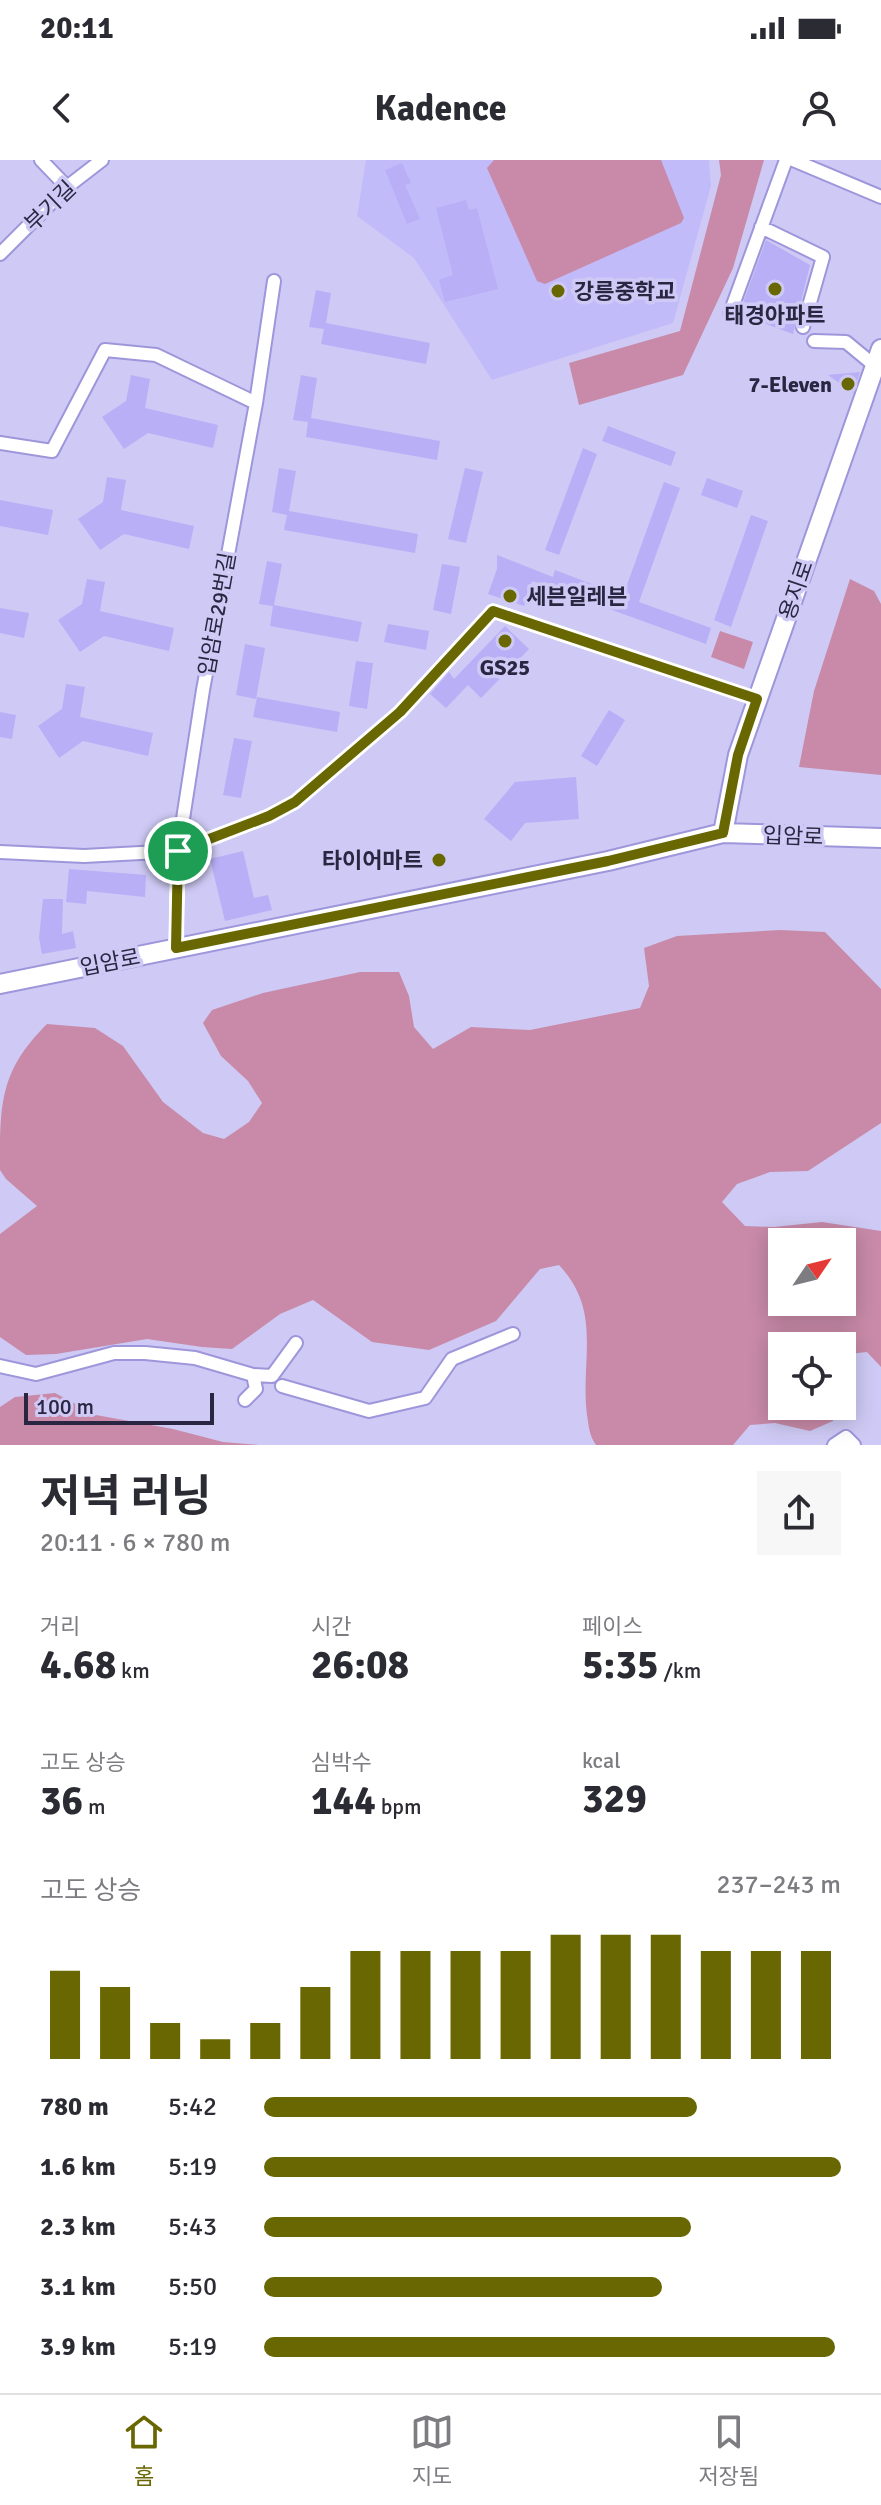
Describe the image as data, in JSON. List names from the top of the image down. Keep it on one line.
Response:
{"streets":{"street":["부기길","용지로","입암로29번길","입암로"]},"crossings":[["용지로","입암로"],["입암로29번길","입암로"]],"places":["태경아파트","강릉중학교","7-Eleven","세븐일레븐","GS25","타이어마트"],"scale_bar":"100 m","north":"top right","page":{"status":"20:11","header":"Kadence","scale":"100 m","heading":["저녁 러닝","20:11 · 6 × 780 m"],"stats":[["거리","4.68 km"],["시간","26:08"],["페이스","5:35 /km"],["고도 상승","36 m"],["심박수","144 bpm"],["kcal","329"]],"chart":["고도 상승","237–243 m"],"list":[{"name":"780 m","note":"5:42"},{"name":"1.6 km","note":"5:19"},{"name":"2.3 km","note":"5:43"},{"name":"3.1 km","note":"5:50"},{"name":"3.9 km","note":"5:19"}],"tabs":["홈","지도","저장됨"]}}
